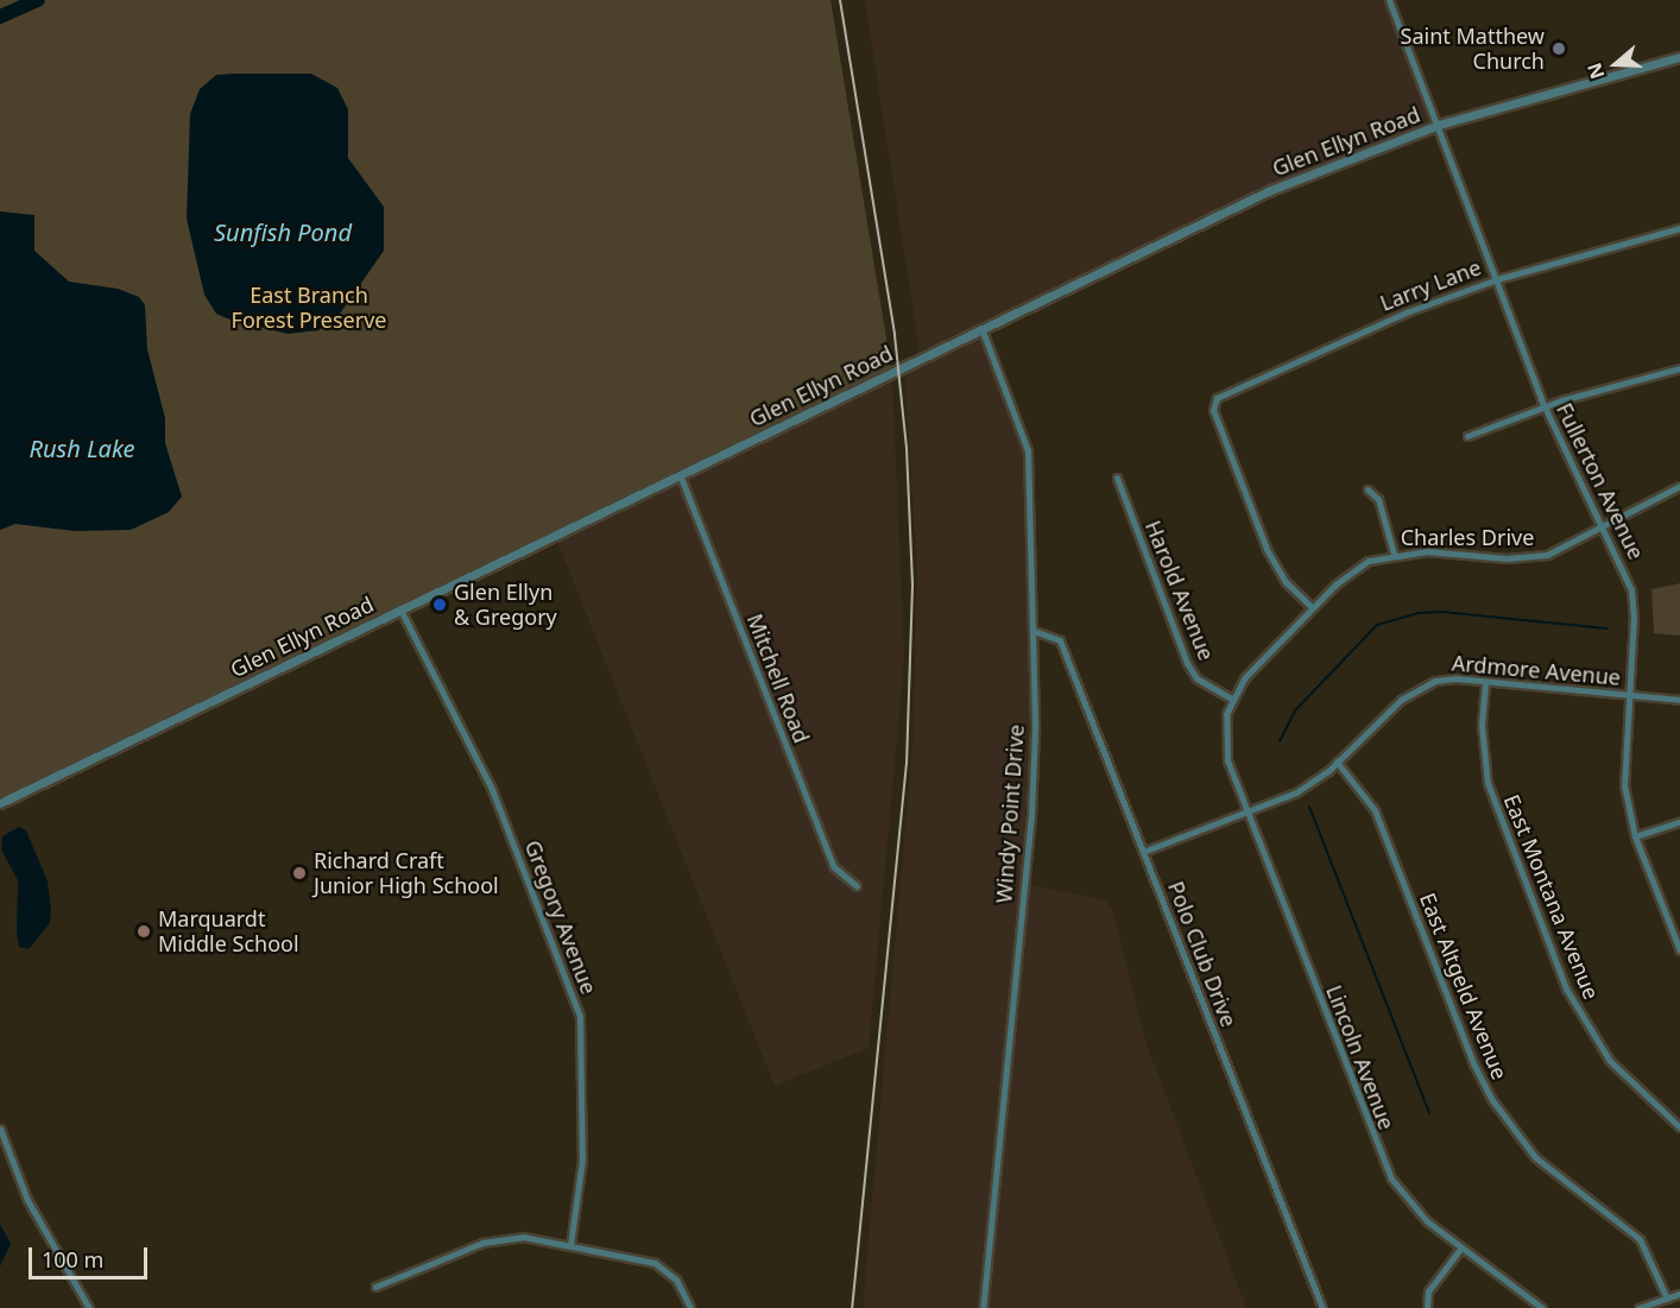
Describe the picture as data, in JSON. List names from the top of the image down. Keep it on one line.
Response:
{"streets":{"street":["Glen Ellyn Road","Larry Lane","Fullerton Avenue","Charles Drive","Harold Avenue","Ardmore Avenue","Mitchell Road","Windy Point Drive","East Montana Avenue","Gregory Avenue","Polo Club Drive","East Altgeld Avenue","Lincoln Avenue"]},"crossings":[["Glen Ellyn Road","Fullerton Avenue"],["Glen Ellyn Road","Mitchell Road"],["Glen Ellyn Road","Windy Point Drive"],["Glen Ellyn Road","Gregory Avenue"],["Larry Lane","Fullerton Avenue"],["Larry Lane","Charles Drive"],["Fullerton Avenue","Charles Drive"],["Fullerton Avenue","Ardmore Avenue"],["Charles Drive","Harold Avenue"],["Charles Drive","Lincoln Avenue"],["Ardmore Avenue","East Montana Avenue"],["Ardmore Avenue","Polo Club Drive"],["Ardmore Avenue","East Altgeld Avenue"],["Ardmore Avenue","Lincoln Avenue"],["Windy Point Drive","Polo Club Drive"]],"water":["Sunfish Pond","Rush Lake"],"parks":["East Branch Forest Preserve"],"places":["Saint Matthew Church","Glen Ellyn & Gregory","Richard Craft Junior High School","Marquardt Middle School"],"scale_bar":"100 m","north":"left"}
